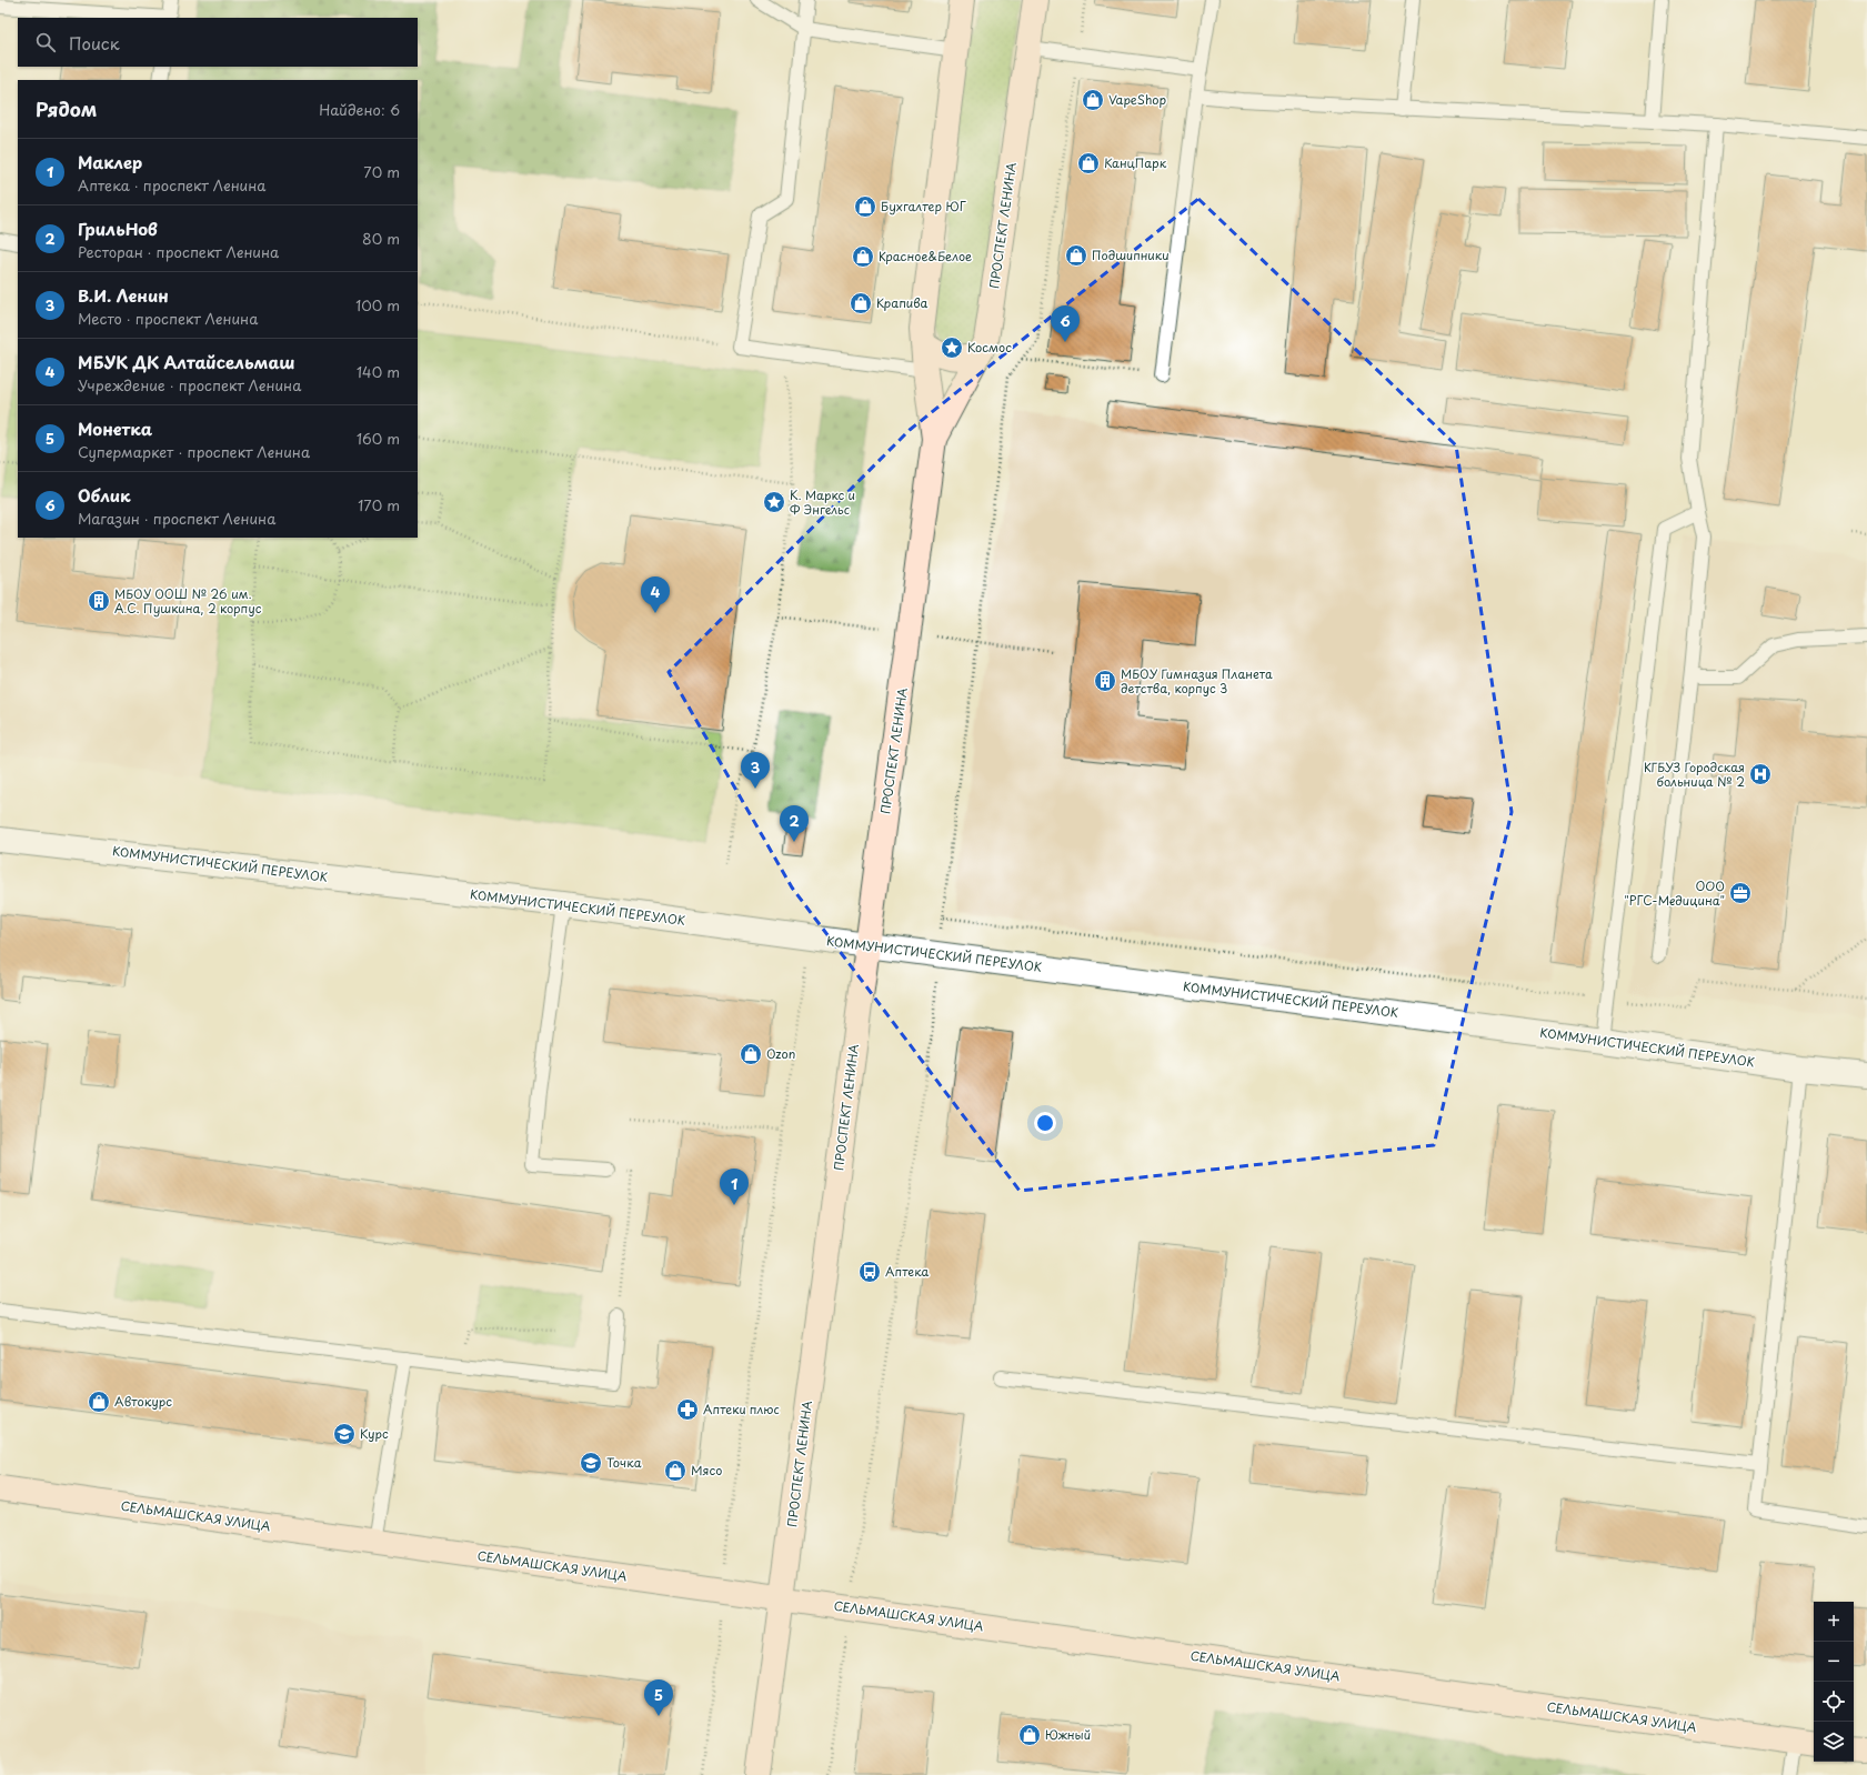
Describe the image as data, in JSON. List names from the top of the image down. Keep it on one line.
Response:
{"streets":{"main road":["ПРОСПЕКТ ЛЕНИНА","СЕЛЬМАШСКАЯ УЛИЦА"],"street":["КОММУНИСТИЧЕСКИЙ ПЕРЕУЛОК"]},"crossings":[["ПРОСПЕКТ ЛЕНИНА","КОММУНИСТИЧЕСКИЙ ПЕРЕУЛОК"],["ПРОСПЕКТ ЛЕНИНА","СЕЛЬМАШСКАЯ УЛИЦА"]],"places":{"shop":["VapeShop","КанцПарк","Бухгалтер ЮГ","Подшипники","Красное&Белое","Крапива","Ozon","Автокурс","Мясо","Южный"],"place":["Космос","К. Маркс и Ф Энгельс"],"building":["МБОУ ООШ № 26 им. А.С. Пушкина, 2 корпус","МБОУ Гимназия Планета детства, корпус 3"],"hospital":["КГБУЗ Городская больница № 2"],"office":["ООО \"РГС-Медицина\""],"bus stop":["Аптека"],"pharmacy":["Аптеки плюс"],"school or university":["Курс","Точка"]},"page":{"search":"Поиск","heading":["Рядом","Найдено: 6"],"list":[{"mark":"1","name":"Маклер","note":"Аптека · проспект Ленина","value":"70 m"},{"mark":"2","name":"ГрильНов","note":"Ресторан · проспект Ленина","value":"80 m"},{"mark":"3","name":"В.И. Ленин","note":"Место · проспект Ленина","value":"100 m"},{"mark":"4","name":"МБУК ДК Алтайсельмаш","note":"Учреждение · проспект Ленина","value":"140 m"},{"mark":"5","name":"Монетка","note":"Супермаркет · проспект Ленина","value":"160 m"},{"mark":"6","name":"Облик","note":"Магазин · проспект Ленина","value":"170 m"}],"pins":["6","4","3","2","1","5"],"map_buttons":["+","−"]}}
